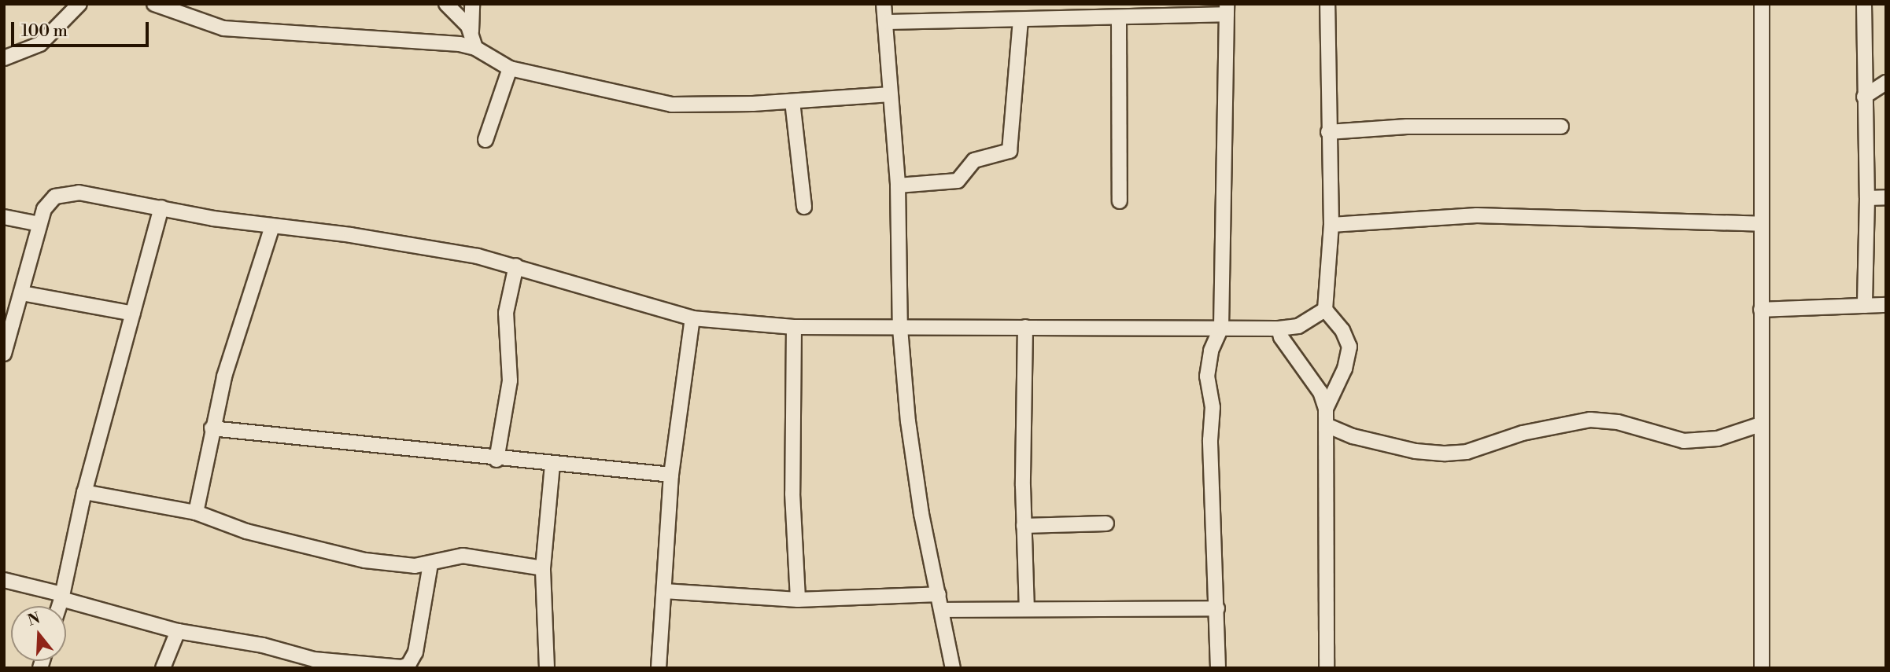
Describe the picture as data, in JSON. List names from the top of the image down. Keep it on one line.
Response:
{"scale_bar":"100 m","north":"top"}
